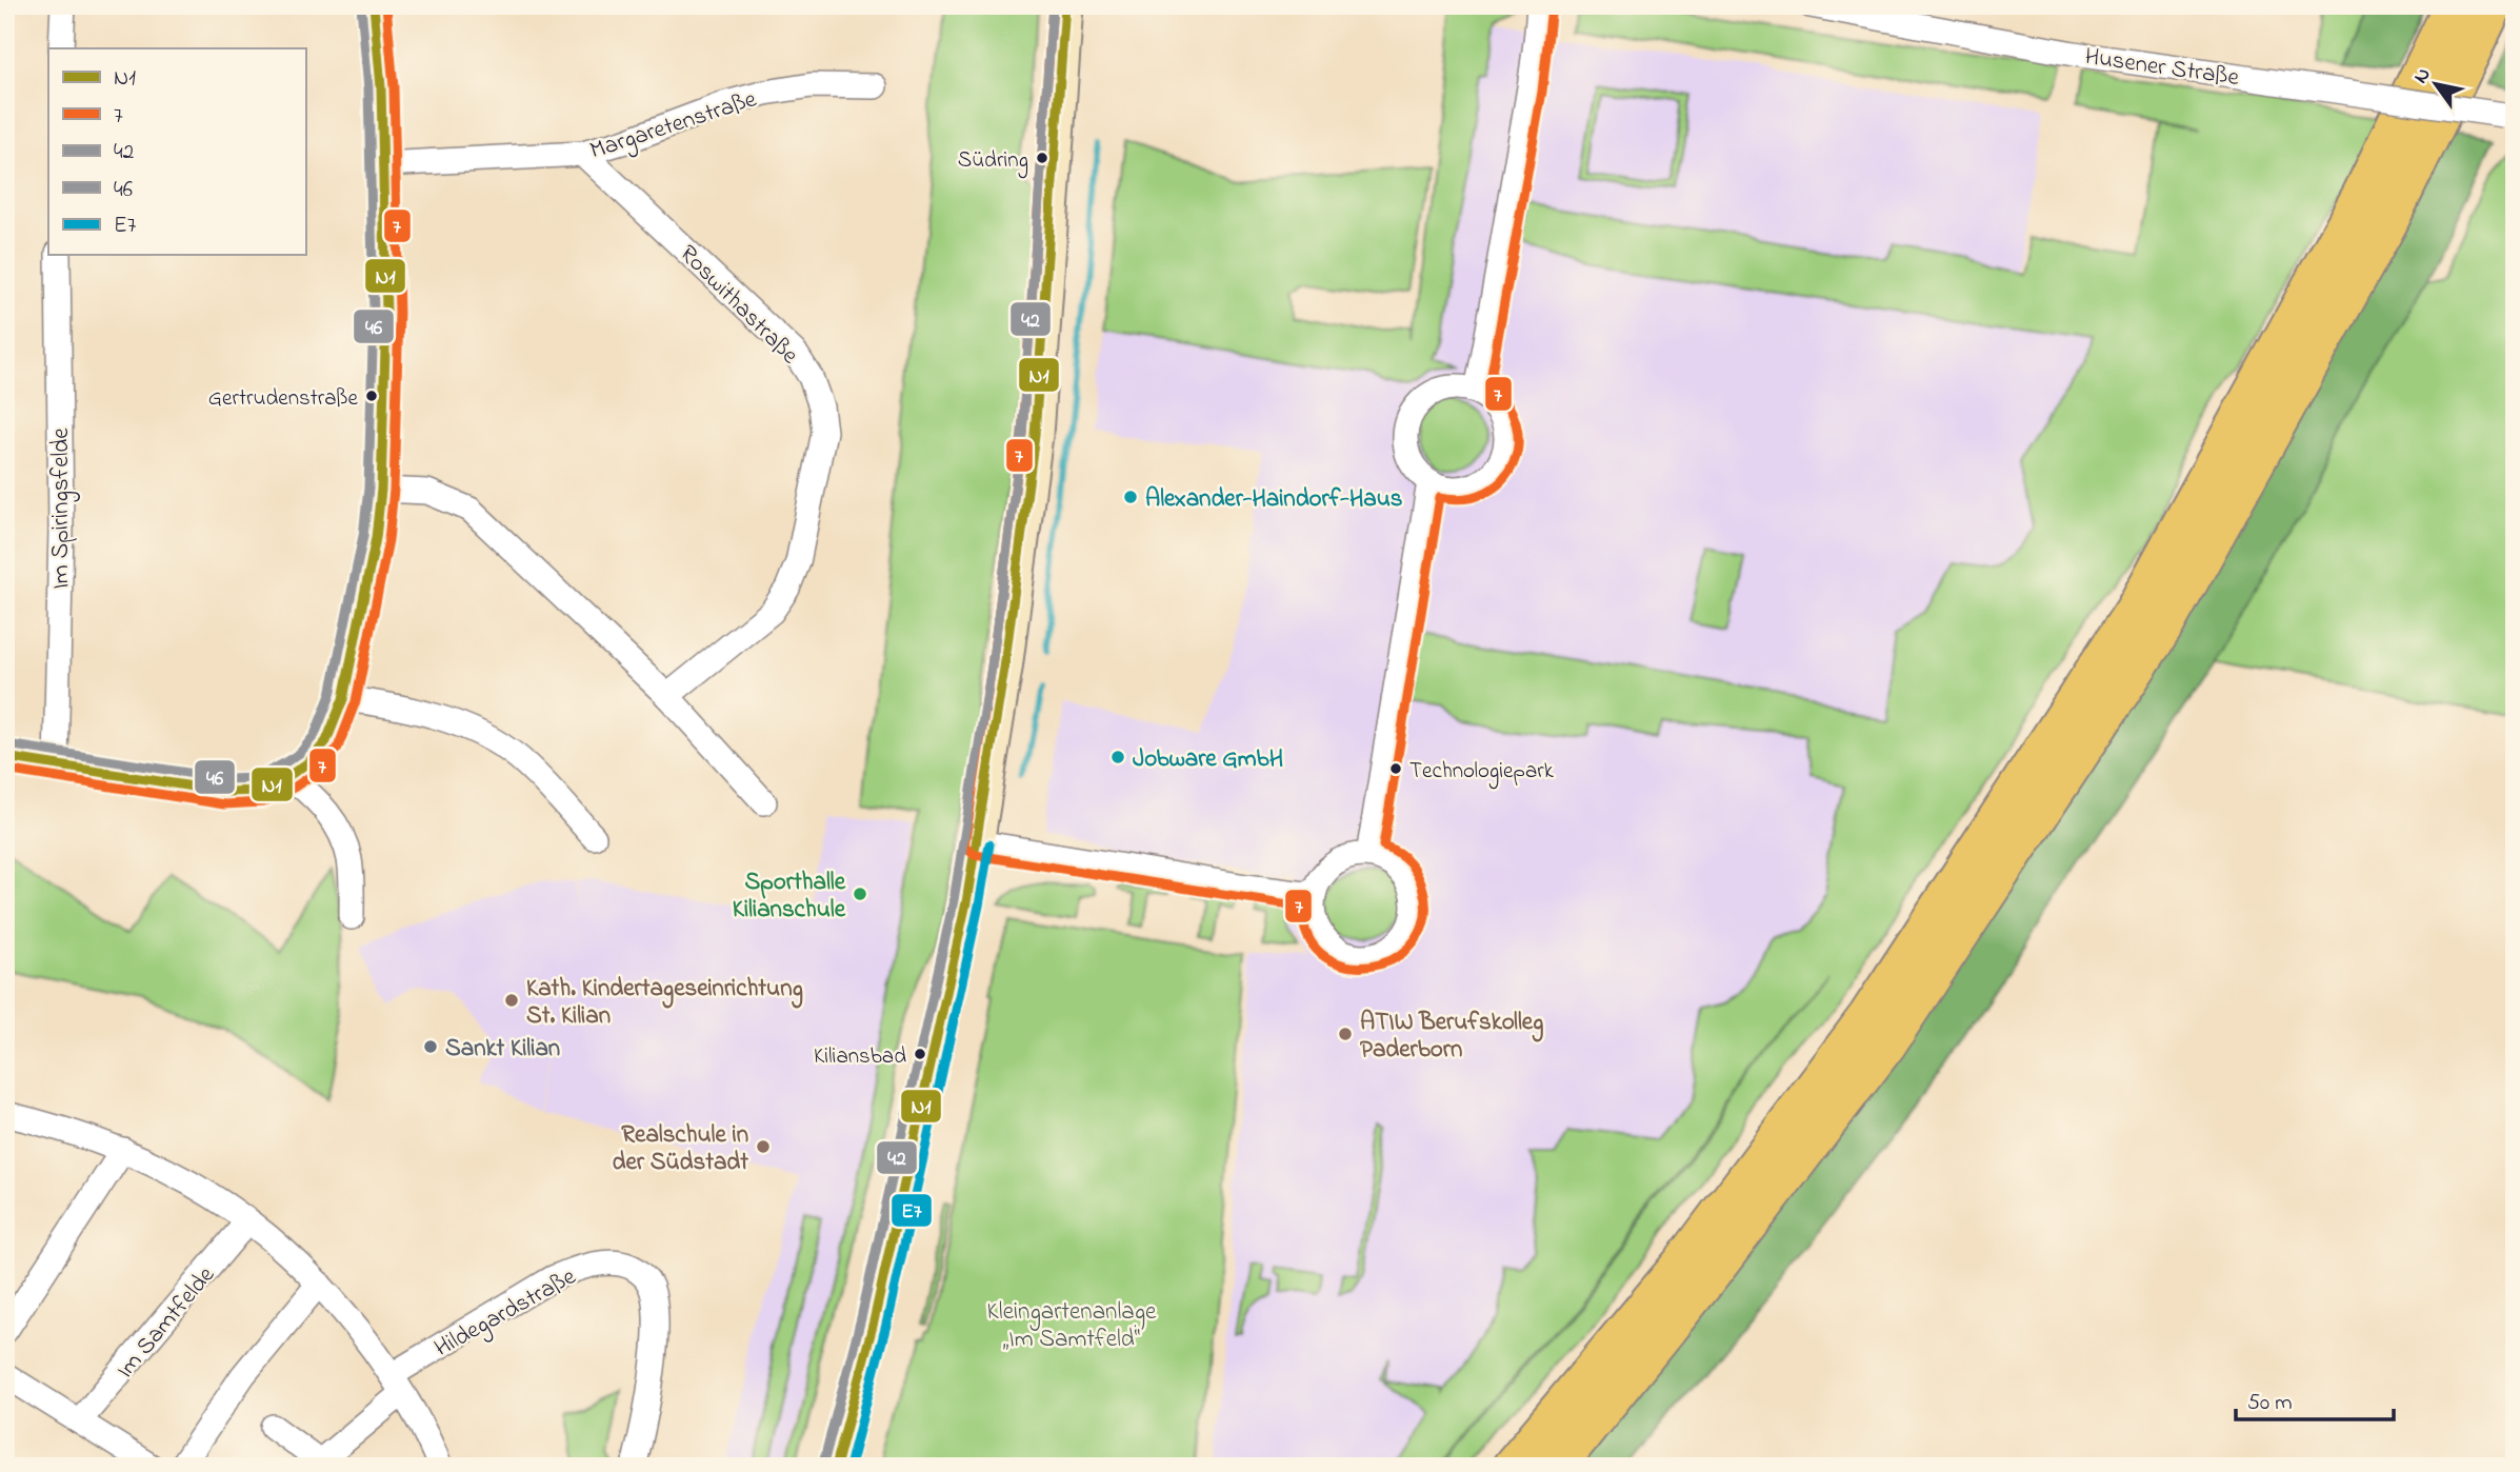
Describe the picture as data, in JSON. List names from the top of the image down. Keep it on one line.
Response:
{"streets":{"street":["Husener Straße","Margaretenstraße","Roswithastraße","Im Spiringsfelde","Hildegardstraße","Im Samtfelde"]},"crossings":[["Margaretenstraße","Roswithastraße"]],"parks":["Kleingartenanlage „Im Samtfeld“"],"places":["Südring","Gertrudenstraße","Alexander-Haindorf-Haus","Jobware GmbH","Technologiepark","Sporthalle Kilianschule","Kath. Kindertageseinrichtung St. Kilian","ATIW Berufskolleg Paderborn","Sankt Kilian","Kiliansbad","Realschule in der Südstadt"],"lines":["transit line N1","transit line 7","transit line 42","transit line 46","transit line E7"],"legend":["N1","7","42","46","E7"],"scale_bar":"50 m","north":"top left"}
